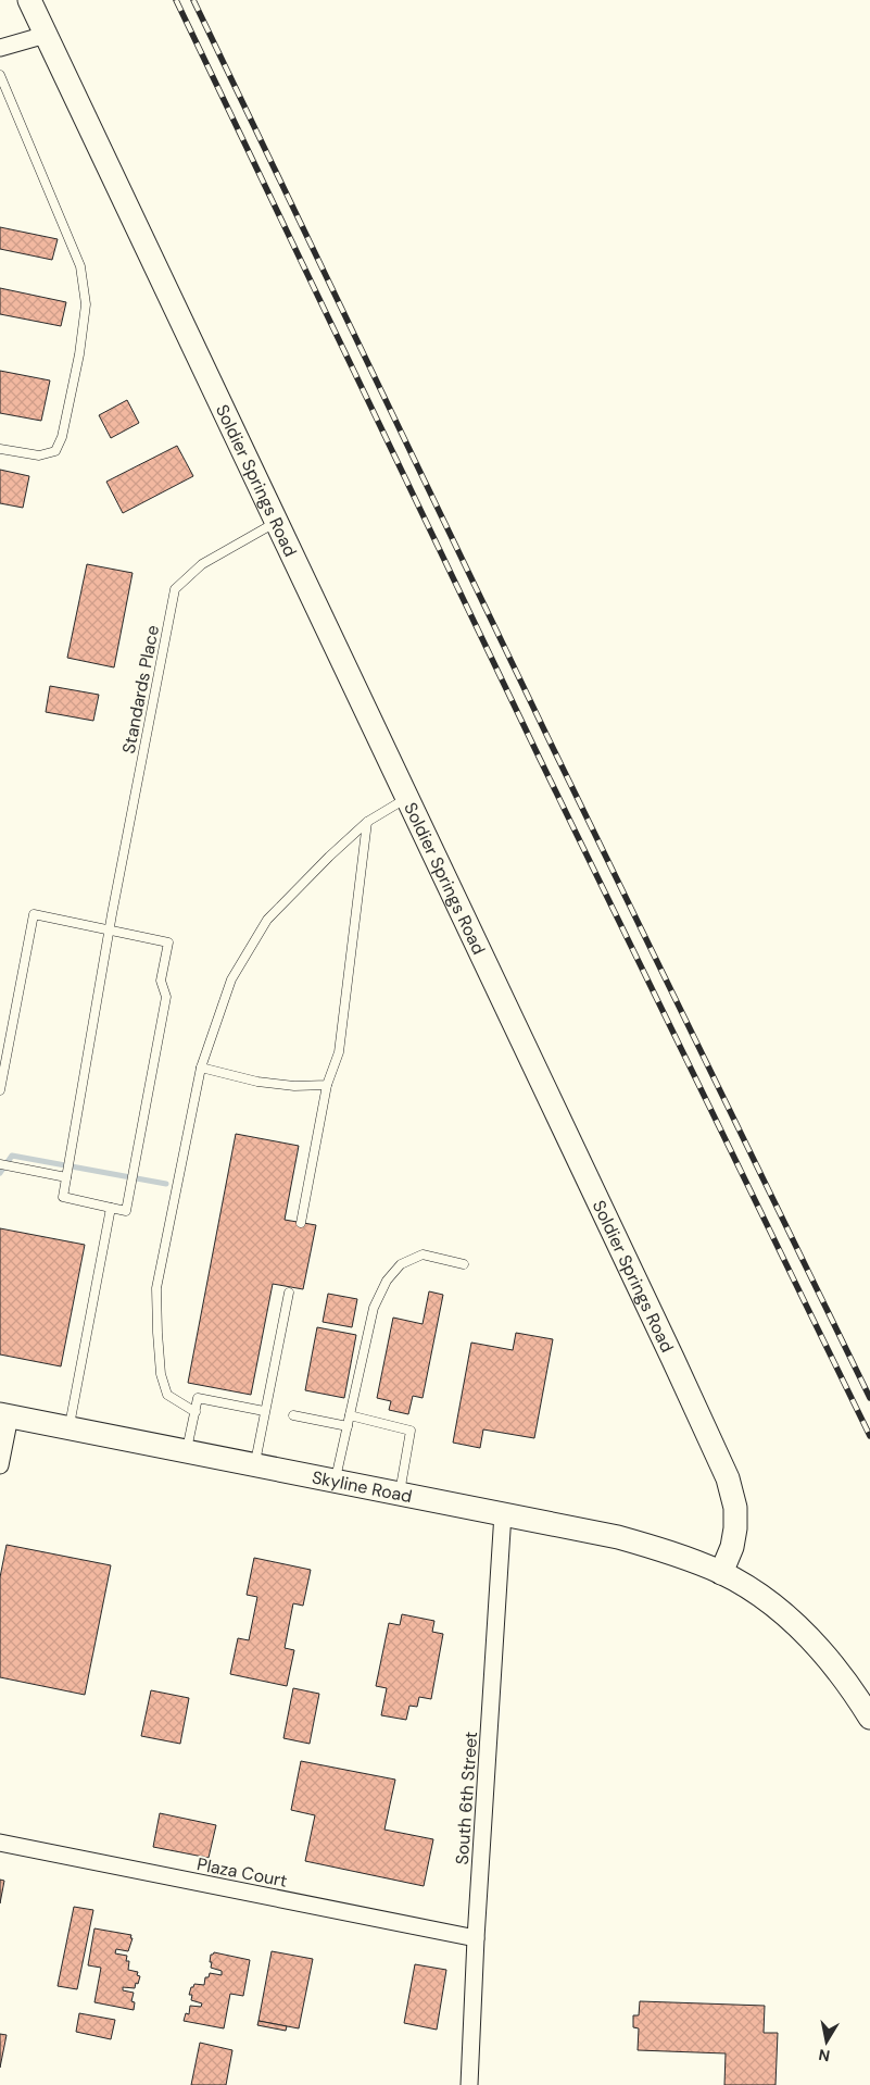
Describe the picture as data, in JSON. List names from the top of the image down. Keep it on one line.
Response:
{"streets":{"street":["Soldier Springs Road","Skyline Road","South 6th Street","Plaza Court"],"lane":["Standards Place"]},"crossings":[["Soldier Springs Road","Standards Place"],["Soldier Springs Road","Skyline Road"],["Skyline Road","South 6th Street"],["South 6th Street","Plaza Court"]],"north":"bottom"}
